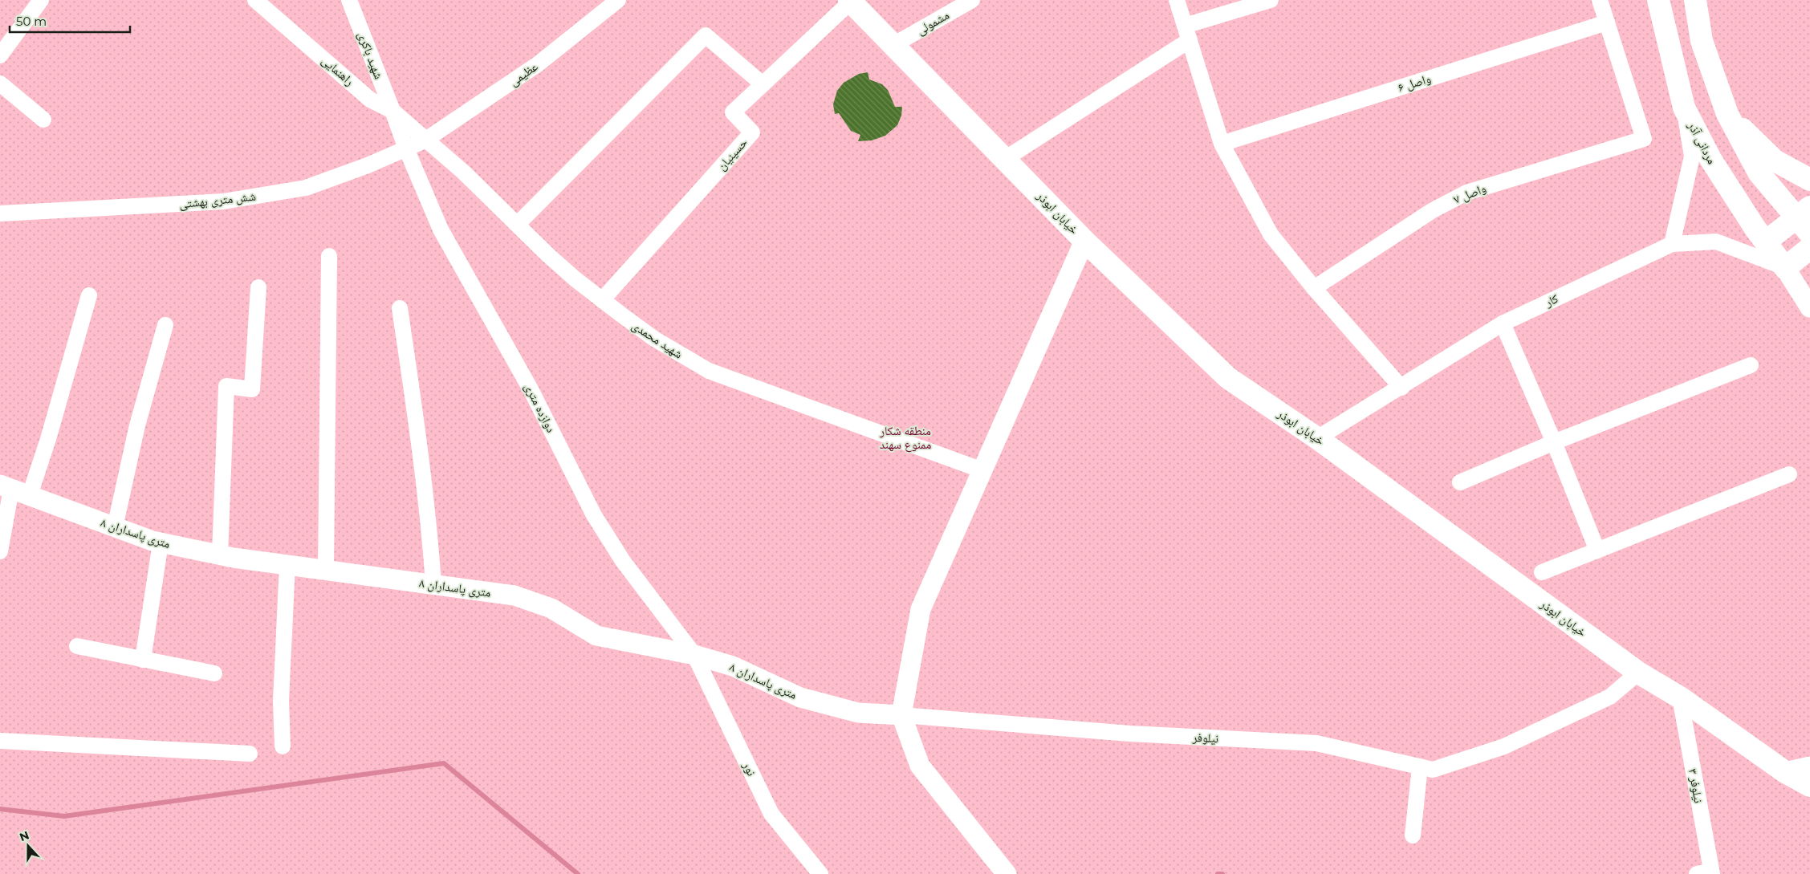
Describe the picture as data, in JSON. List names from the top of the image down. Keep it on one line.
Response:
{"streets":{"main road":["مردانی آذر","خیابان ابوذر"],"street":["مشمولی","شهید باکری","راهنمایی","عظیمی","واصل ۶","حسینیان","واصل ۷","شش متری بهشتی","کار","شهید محمدی","دوازده متری","۸ متری پاسداران","نیلوفر","نور","نیلوفر ۳"]},"crossings":[["مشمولی","خیابان ابوذر"],["شهید باکری","راهنمایی"],["شهید باکری","شهید محمدی"],["راهنمایی","شهید محمدی"],["عظیمی","شش متری بهشتی"],["عظیمی","شهید محمدی"],["واصل ۶","واصل ۷"],["حسینیان","خیابان ابوذر"],["حسینیان","شهید محمدی"],["شش متری بهشتی","شهید محمدی"],["شش متری بهشتی","دوازده متری"],["خیابان ابوذر","کار"],["خیابان ابوذر","نیلوفر"],["خیابان ابوذر","نیلوفر ۳"],["دوازده متری","۸ متری پاسداران"],["دوازده متری","نور"],["۸ متری پاسداران","نیلوفر"],["۸ متری پاسداران","نور"]],"parks":["منطقه شکار ممنوع سهند"],"scale_bar":"50 m","north":"top"}
